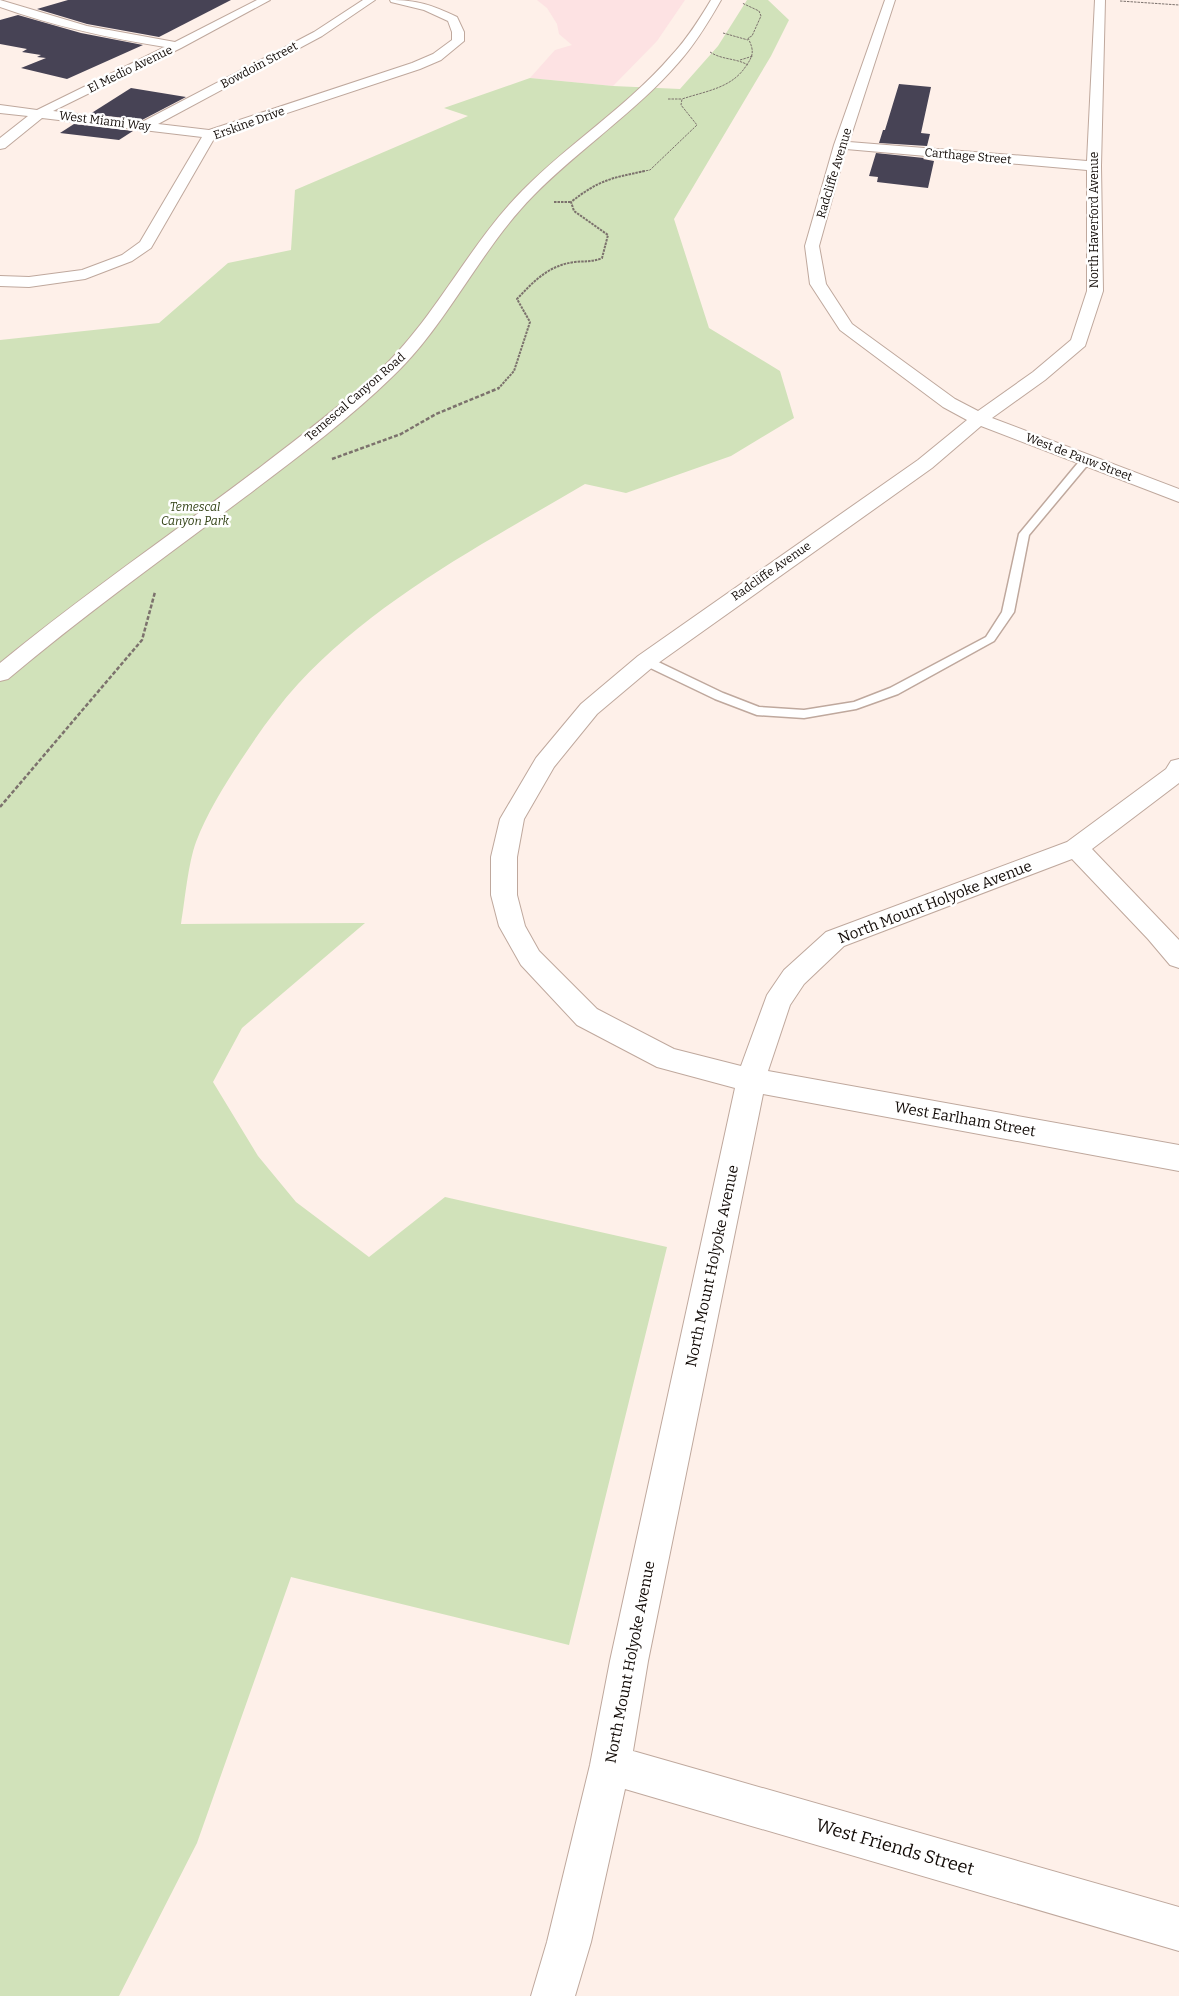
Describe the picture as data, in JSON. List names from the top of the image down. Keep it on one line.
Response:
{"streets":{"street":["Bowdoin Street","El Medio Avenue","West Miami Way","Erskine Drive","Carthage Street","Radcliffe Avenue","North Haverford Avenue","Temescal Canyon Road","West de Pauw Street","North Mount Holyoke Avenue","West Earlham Street","West Friends Street"]},"crossings":[["Bowdoin Street","West Miami Way"],["El Medio Avenue","West Miami Way"],["West Miami Way","Erskine Drive"],["Carthage Street","Radcliffe Avenue"],["Carthage Street","North Haverford Avenue"],["Radcliffe Avenue","North Haverford Avenue"],["Radcliffe Avenue","West de Pauw Street"],["Radcliffe Avenue","North Mount Holyoke Avenue"],["Radcliffe Avenue","West Earlham Street"],["North Haverford Avenue","West de Pauw Street"],["North Mount Holyoke Avenue","West Earlham Street"],["North Mount Holyoke Avenue","West Friends Street"]],"parks":["Temescal Canyon Park"]}
